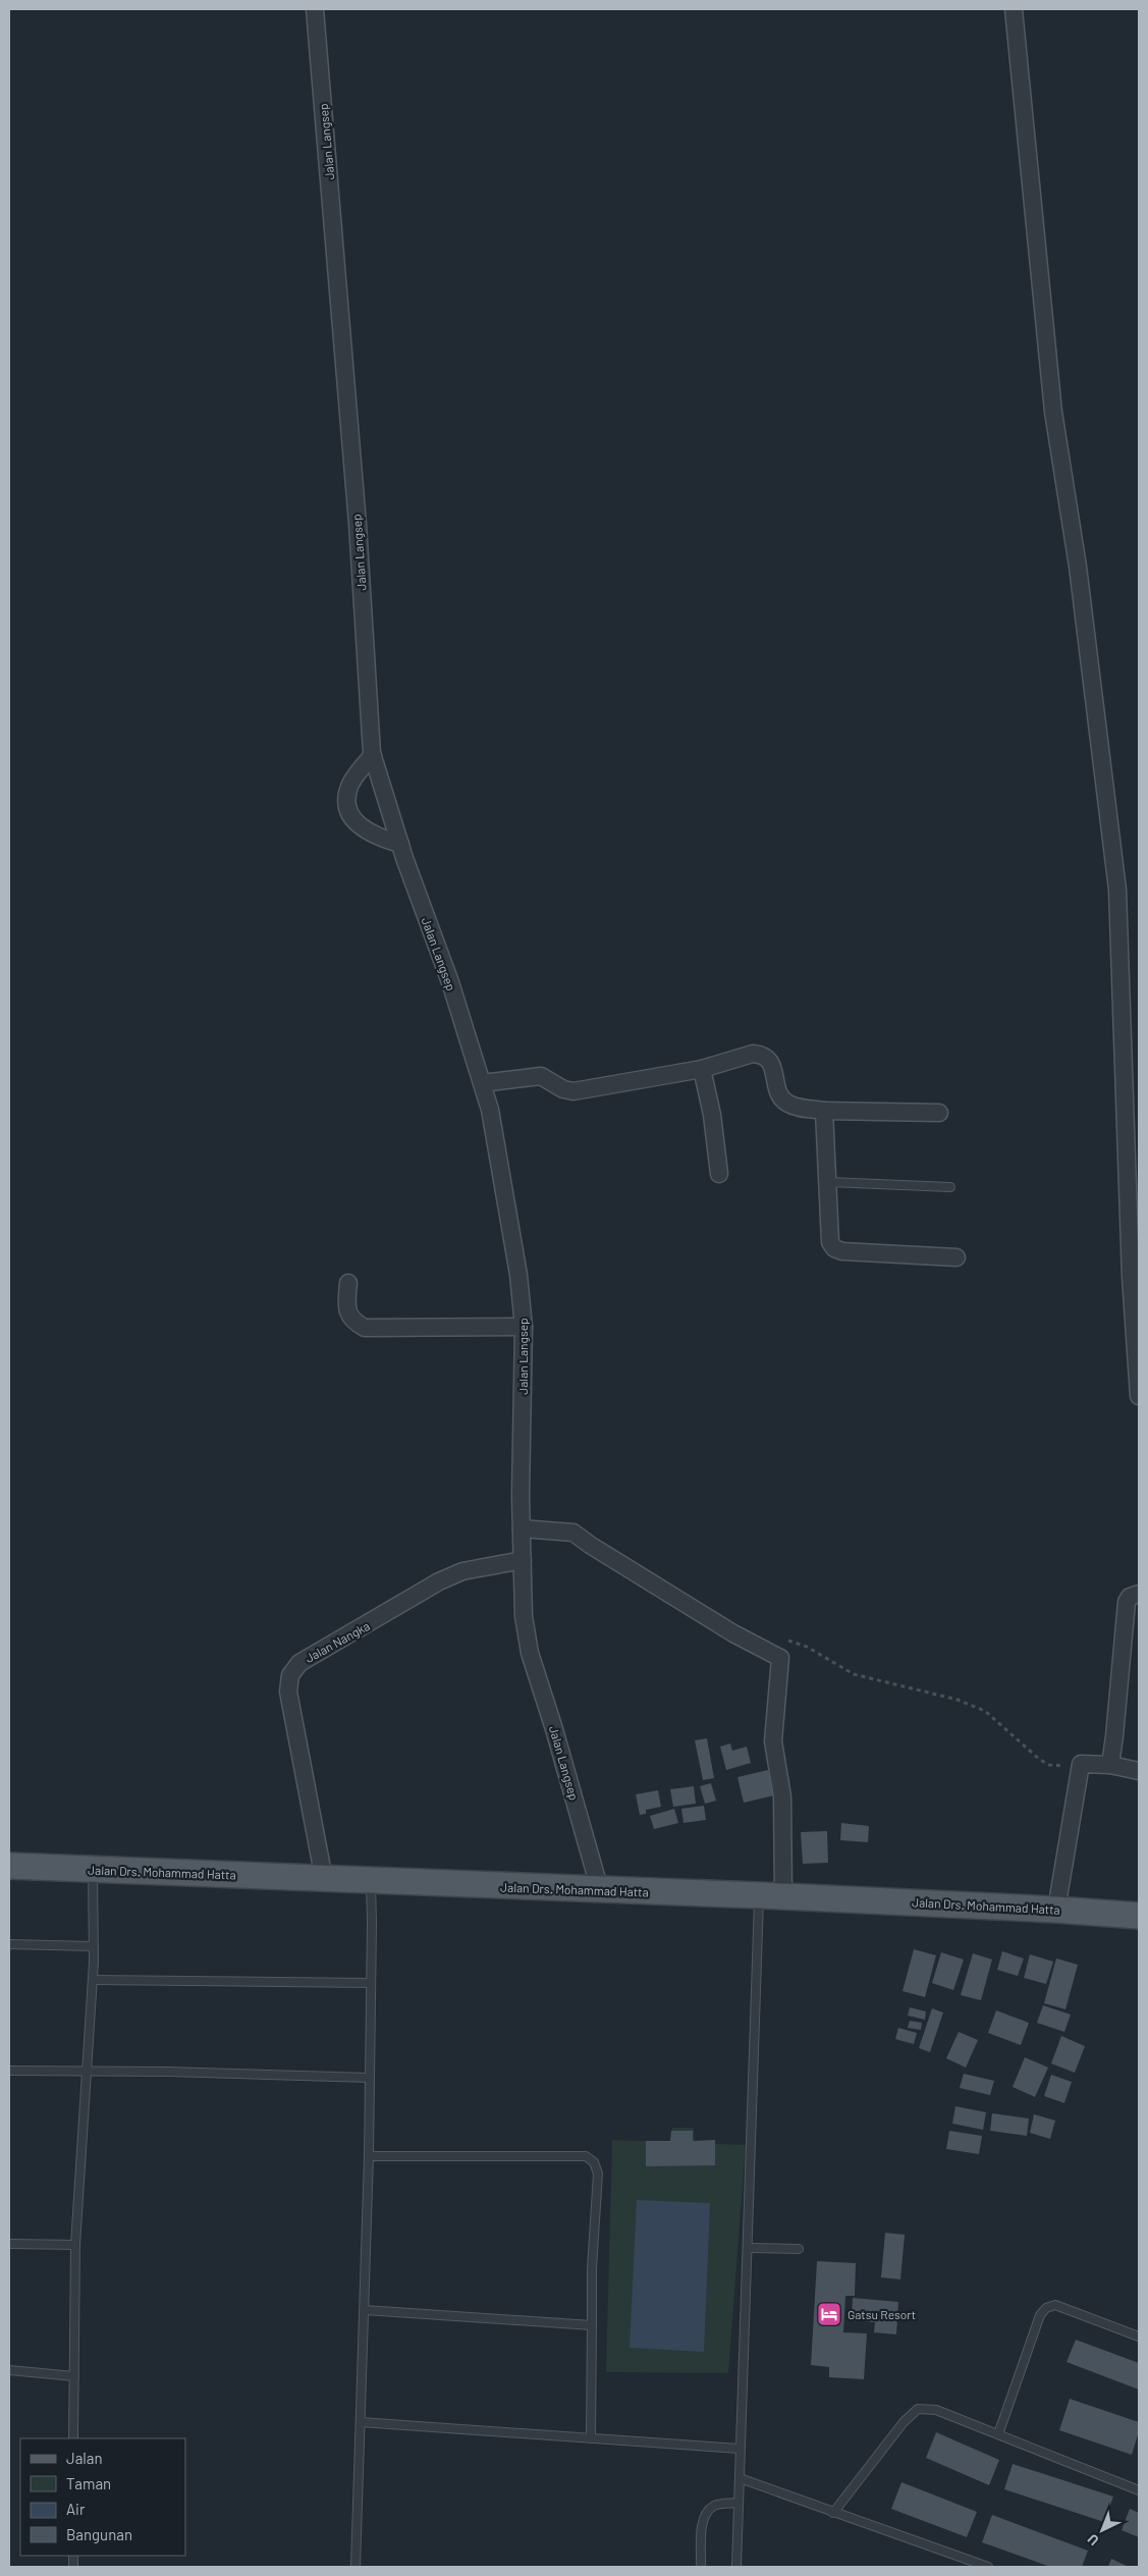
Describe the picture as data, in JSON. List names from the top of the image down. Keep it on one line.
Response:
{"streets":{"main road":["Jalan Drs. Mohammad Hatta"],"street":["Jalan Langsep","Jalan Nangka"]},"crossings":[["Jalan Langsep","Jalan Nangka"],["Jalan Langsep","Jalan Drs. Mohammad Hatta"],["Jalan Nangka","Jalan Drs. Mohammad Hatta"]],"places":{"hotel":["Gatsu Resort"]},"legend":["Jalan","Taman","Air","Bangunan"],"north":"bottom left"}
